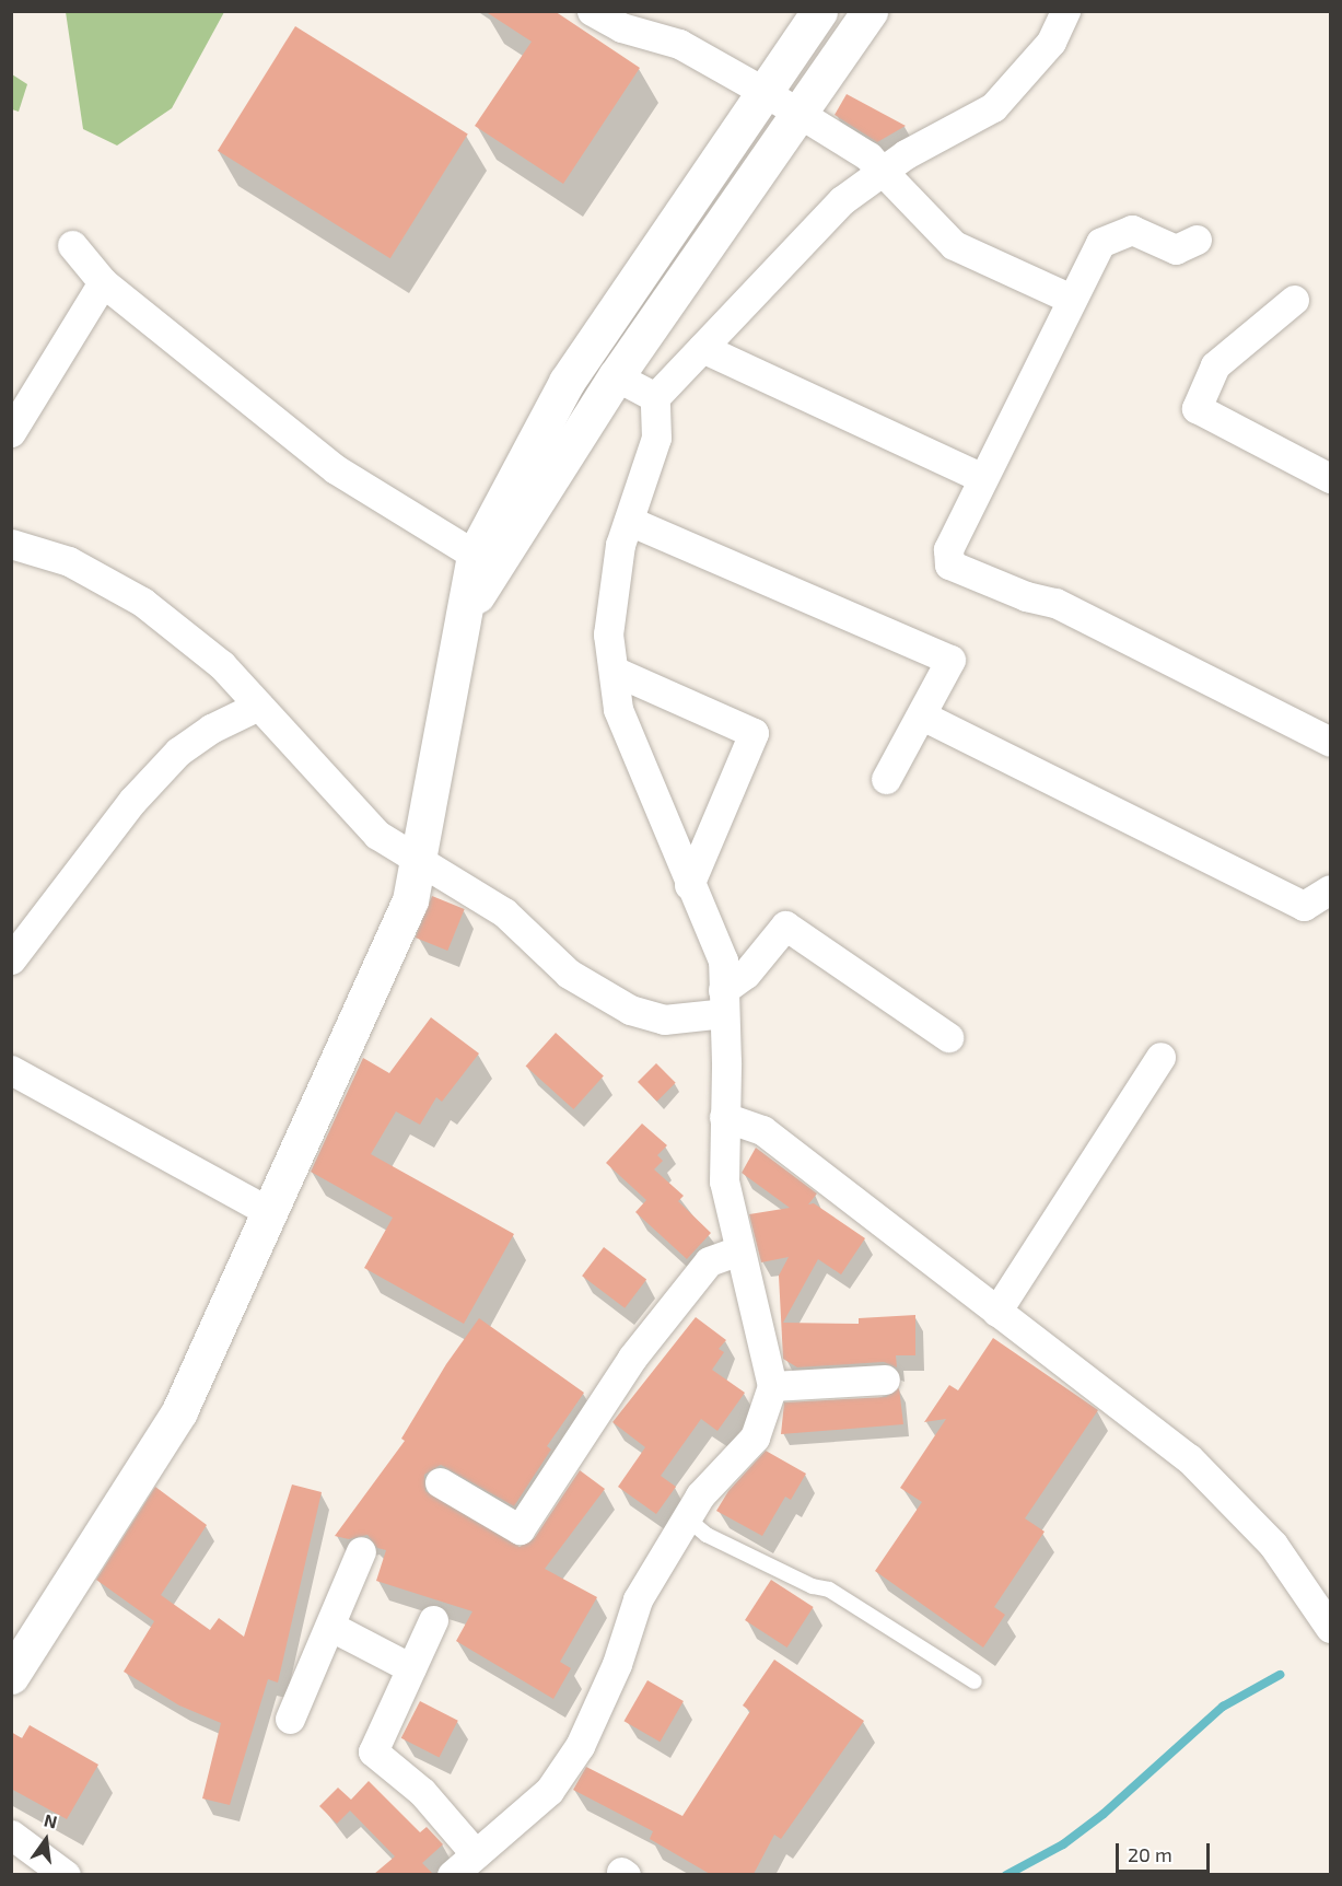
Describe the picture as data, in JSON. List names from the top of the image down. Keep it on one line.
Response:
{"scale_bar":"20 m","north":"top"}
